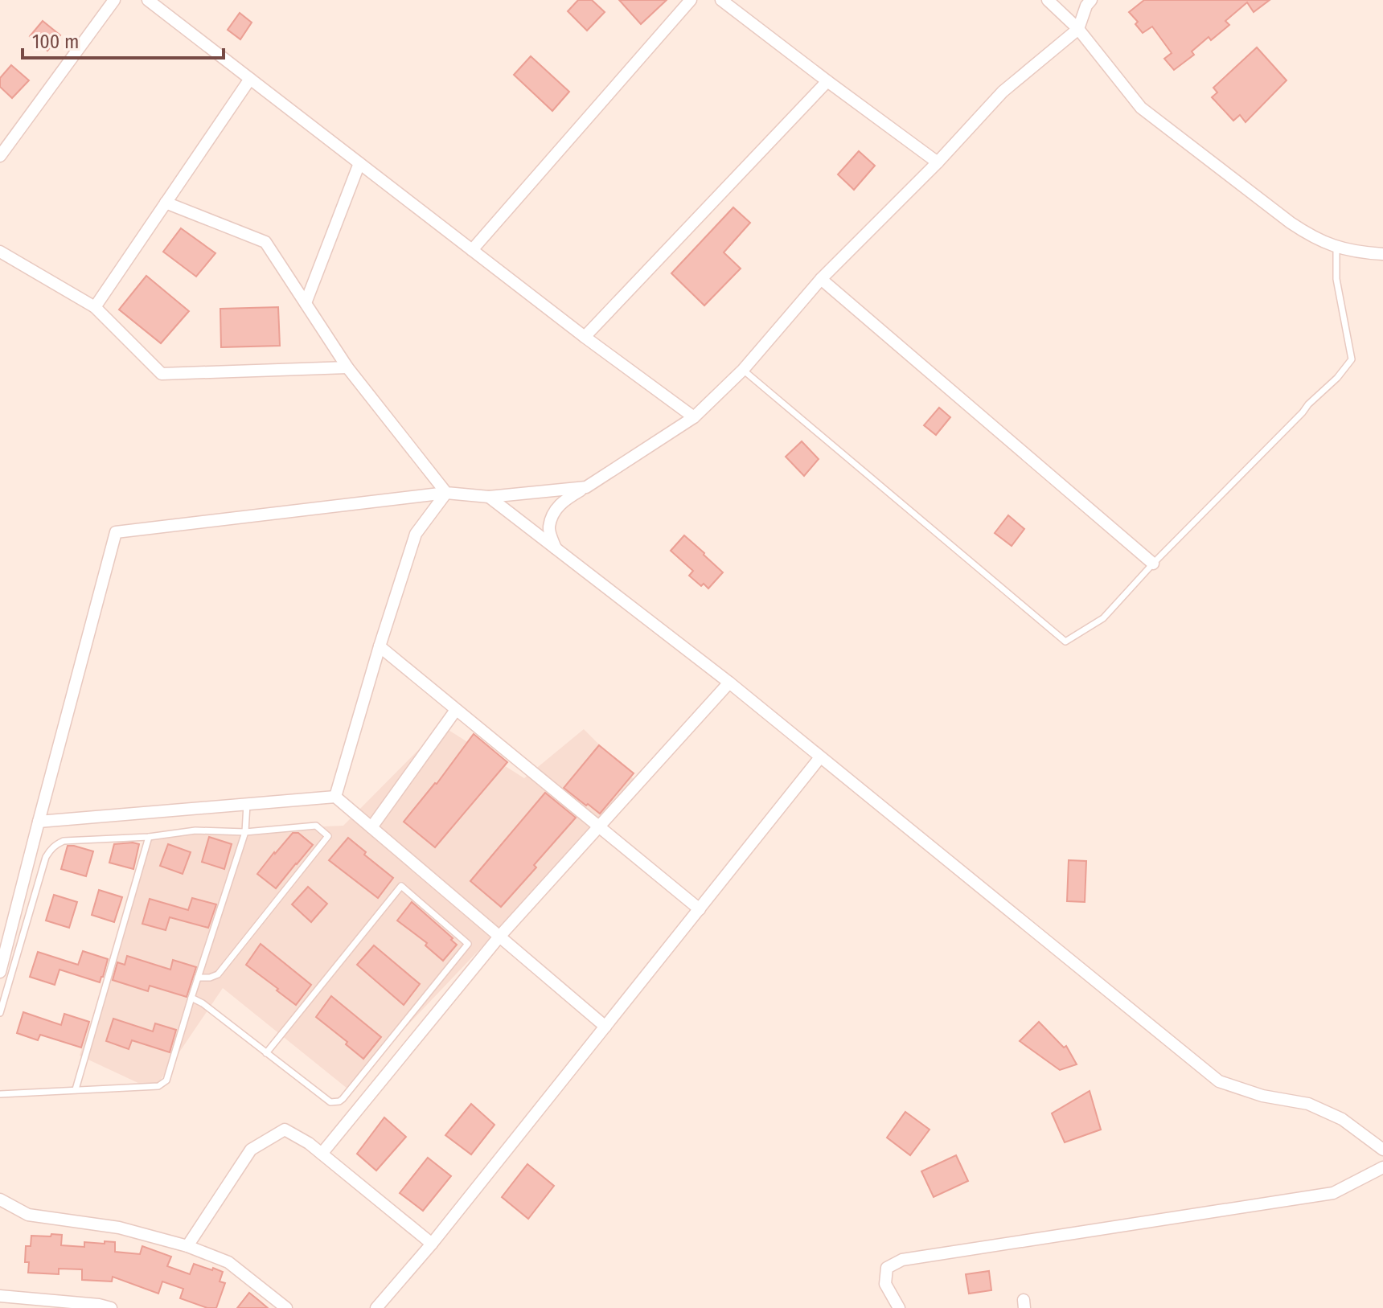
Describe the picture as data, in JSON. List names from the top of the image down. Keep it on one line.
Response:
{"scale_bar":"100 m"}
